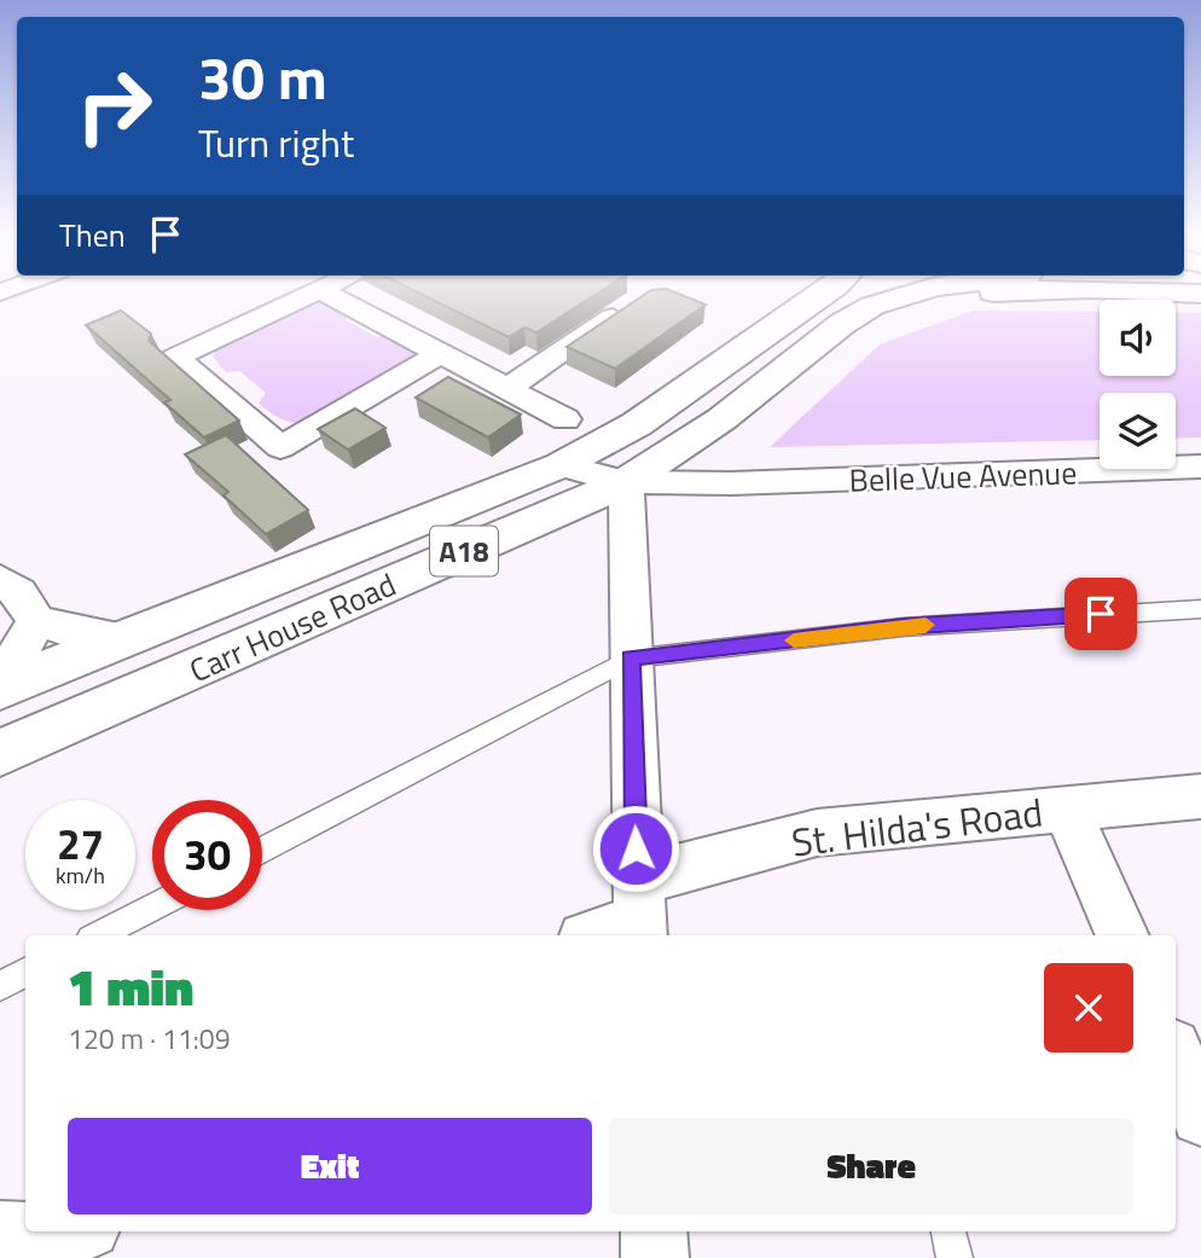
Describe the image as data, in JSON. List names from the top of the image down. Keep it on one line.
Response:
{"streets":{"highway":["A18","Carr House Road"],"street":["Belle Vue Avenue","St. Hilda's Road"]},"crossings":[["Belle Vue Avenue","Carr House Road"]],"page":{"turn":["30 m","Turn right"],"then":"Then","speed":"27 km/h","limit":"30","heading":["1 min","120 m · 11:09"],"buttons":["Exit","Share"]}}
